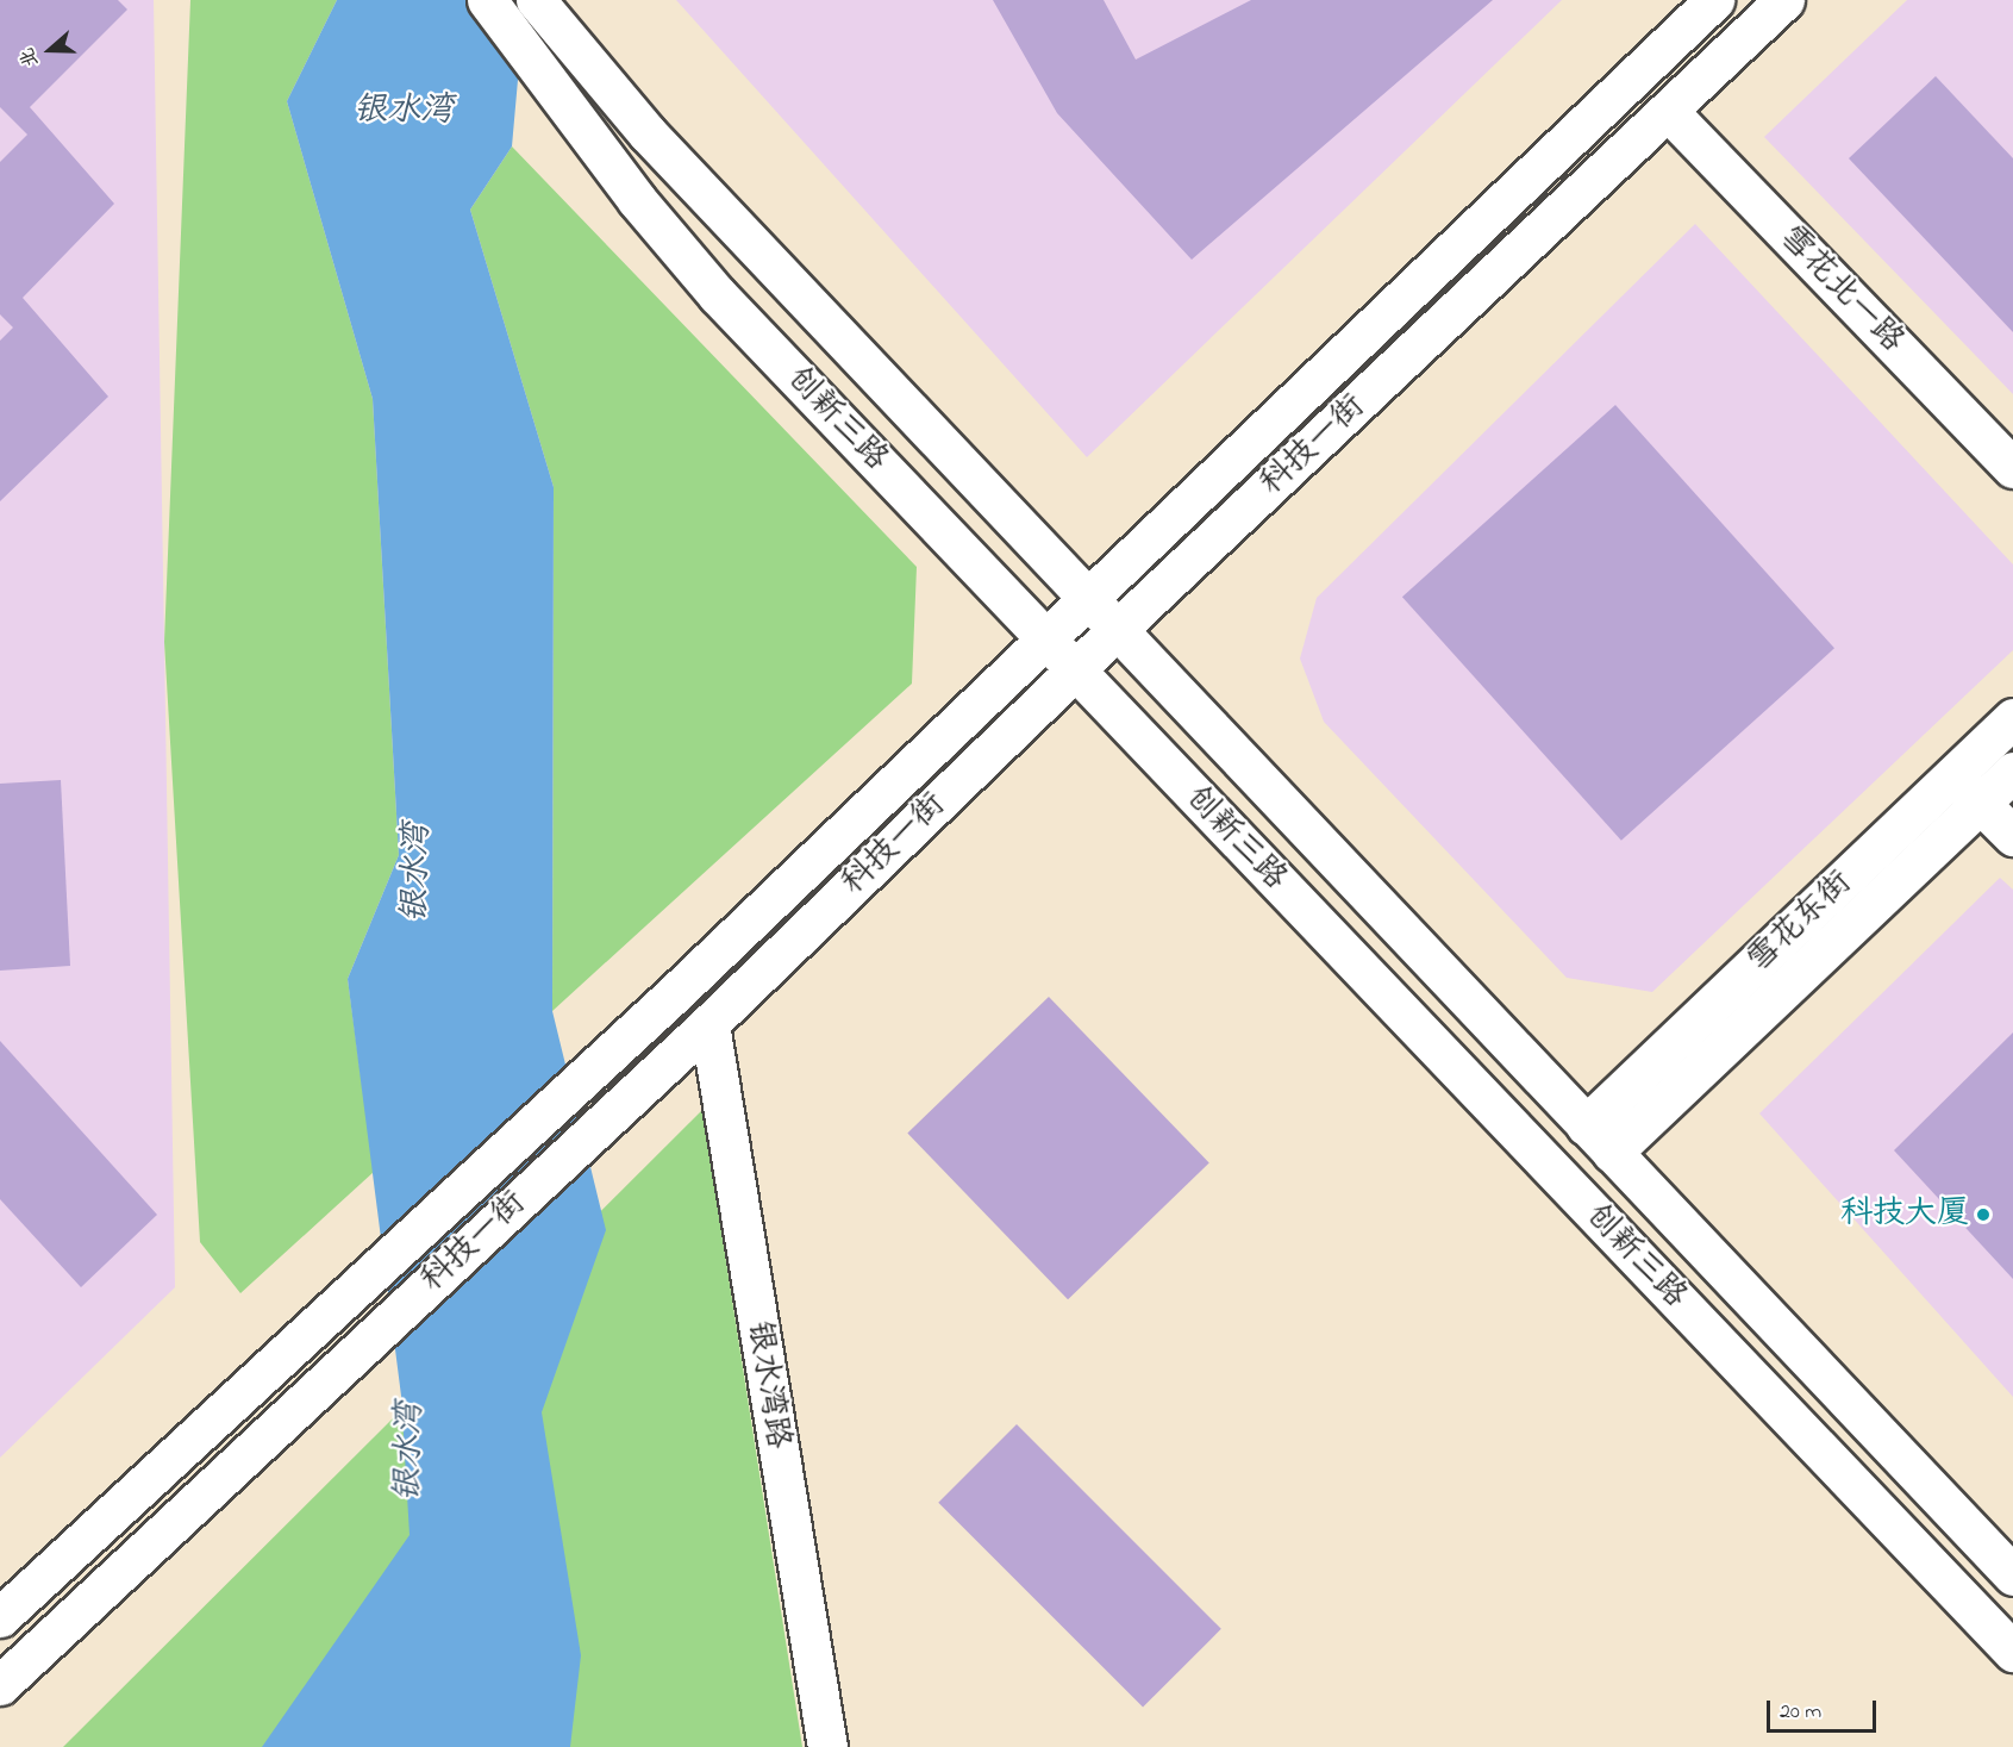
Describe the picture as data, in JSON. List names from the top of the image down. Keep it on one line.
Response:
{"streets":{"main road":["雪花北一路","创新三路","科技一街","雪花东街","银水湾路"]},"crossings":[["雪花北一路","科技一街"],["创新三路","科技一街"],["创新三路","雪花东街"],["科技一街","银水湾路"]],"water":["银水湾"],"places":["科技大厦"],"scale_bar":"20 m","north":"left"}
